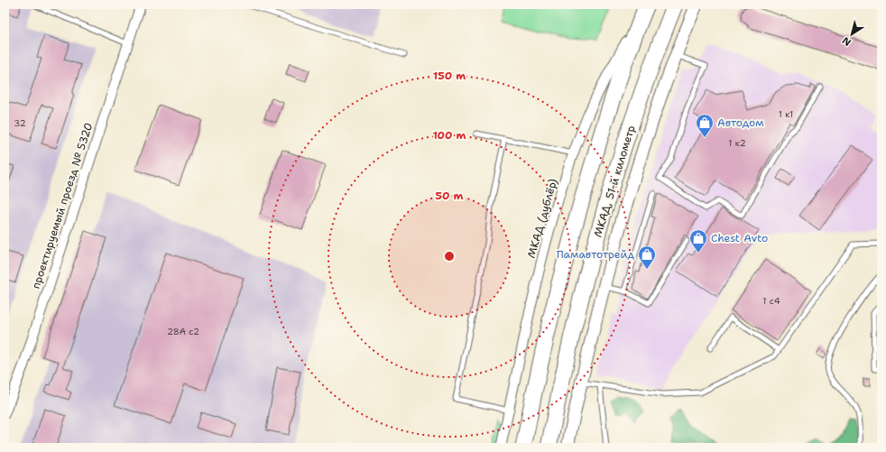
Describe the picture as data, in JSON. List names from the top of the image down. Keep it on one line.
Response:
{"streets":{"highway":["МКАД, 51-й километр"],"street":["проектируемый проезд № 5320","МКАД (дублёр)"]},"places":{"shop":["Автодом","Chest Avto","Памавтотрейд"]},"house_numbers":["1 к1","32","1 к2","1 с4","28А с2"],"north":"bottom left","rings":["150 m","100 m","50 m"]}
